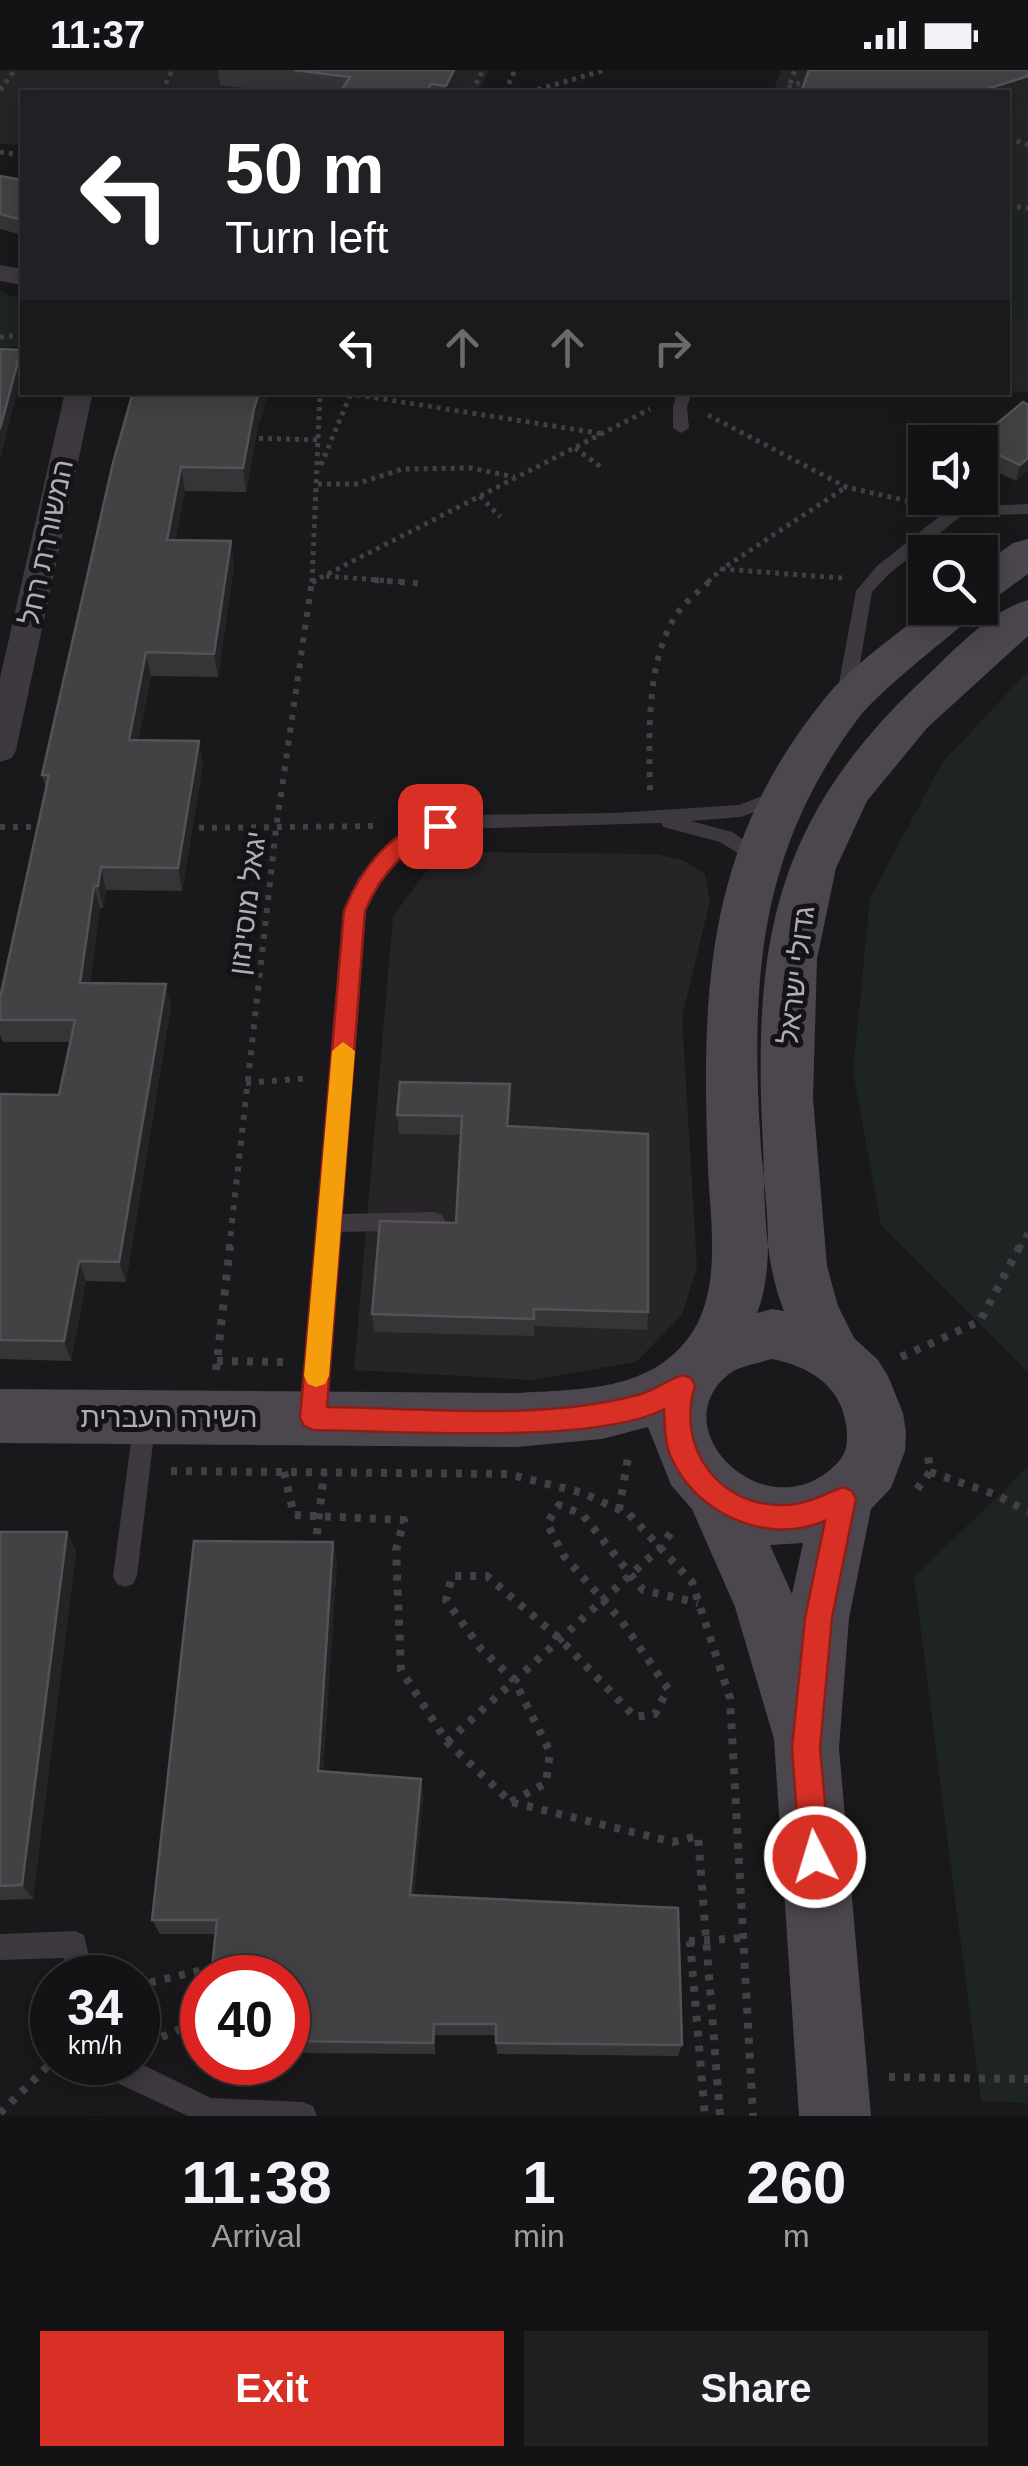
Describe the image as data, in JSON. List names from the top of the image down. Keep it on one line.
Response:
{"streets":{"street":["המשוררת רחל","גדולי ישראל","השירה העברית"],"path":["יגאל מוסינזון"]},"crossings":[["יגאל מוסינזון","השירה העברית"],["גדולי ישראל","השירה העברית"]],"page":{"status":"11:37","turn":["50 m","Turn left"],"speed":"34 km/h","limit":"40","eta":["11:38","Arrival","1","min","260","m"],"buttons":["Exit","Share"]}}
